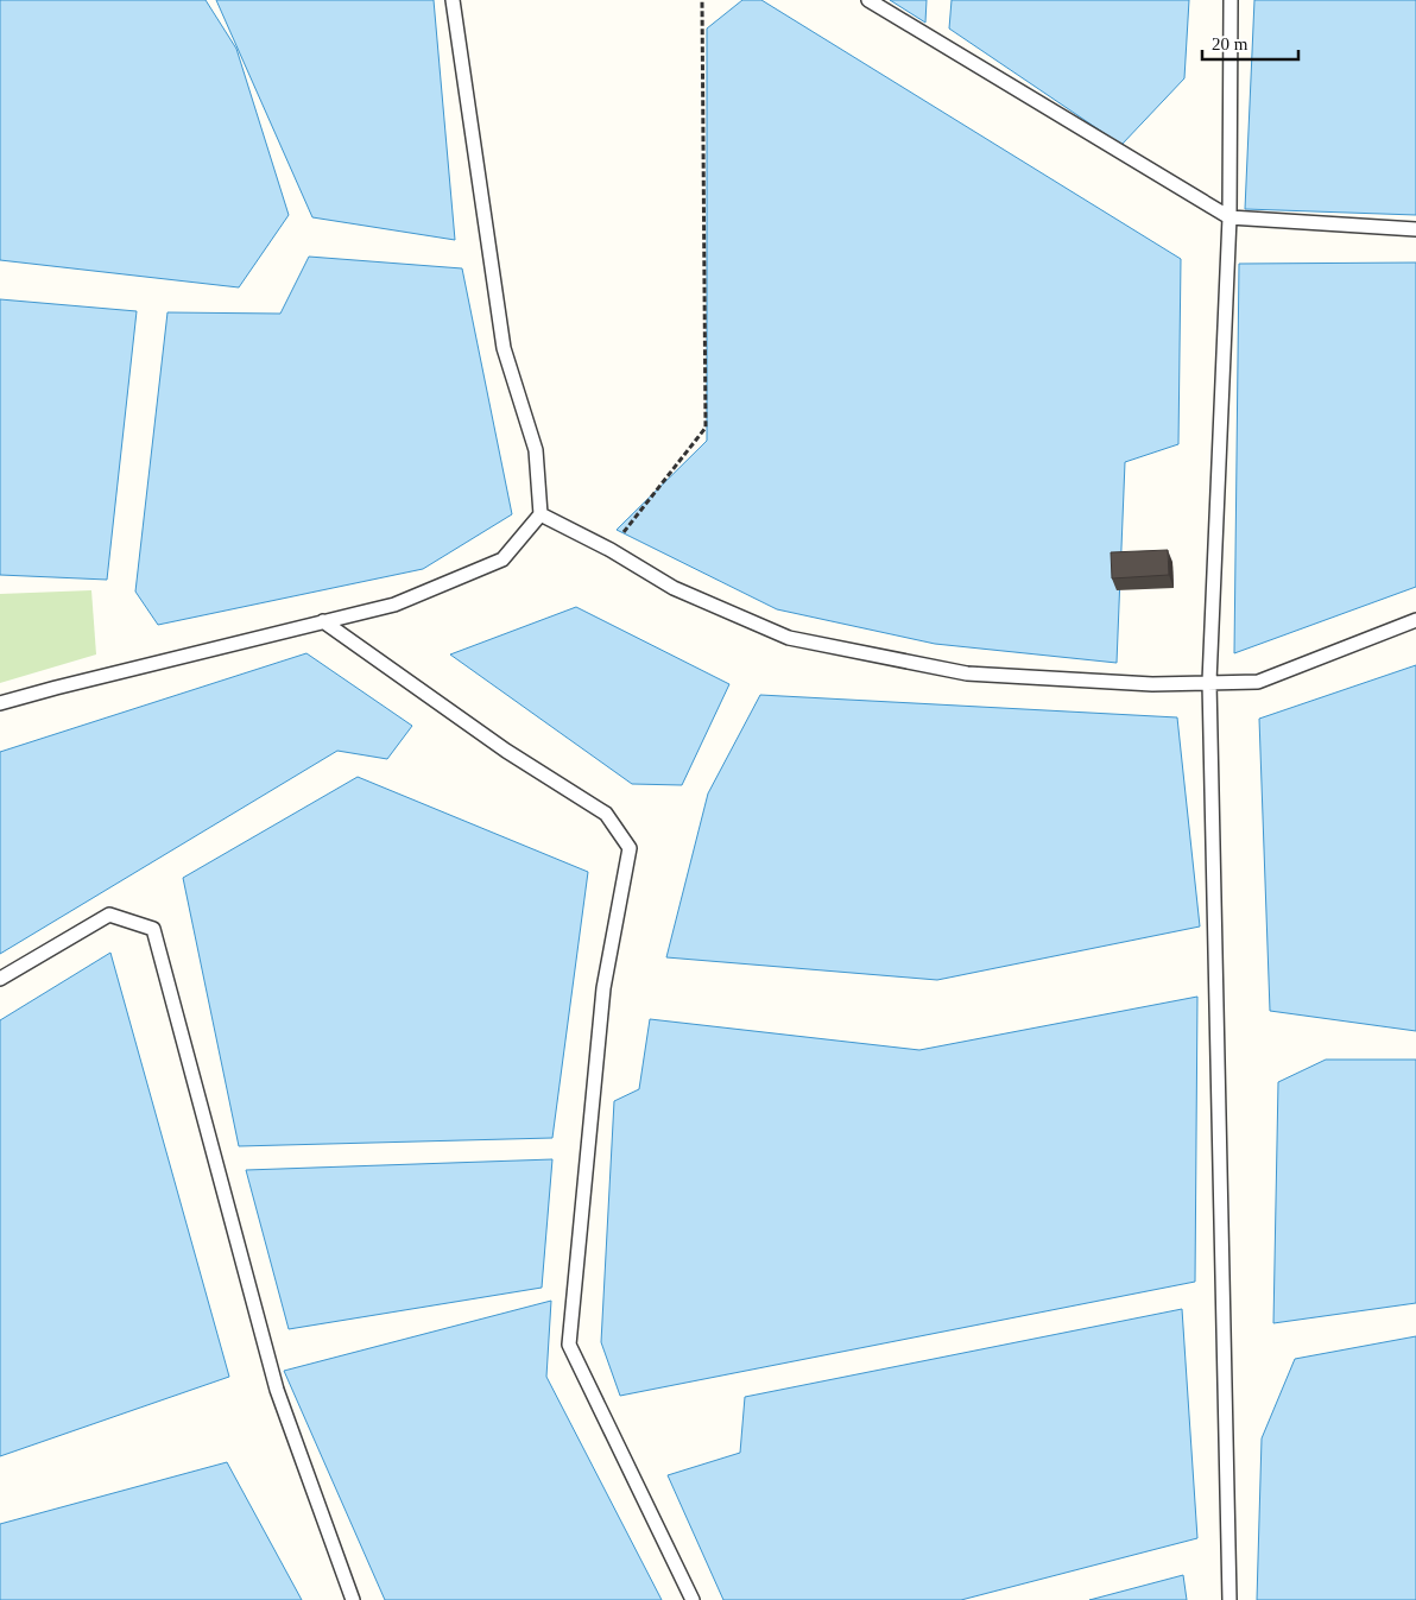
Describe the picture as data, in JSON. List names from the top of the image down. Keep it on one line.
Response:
{"scale_bar":"20 m"}
